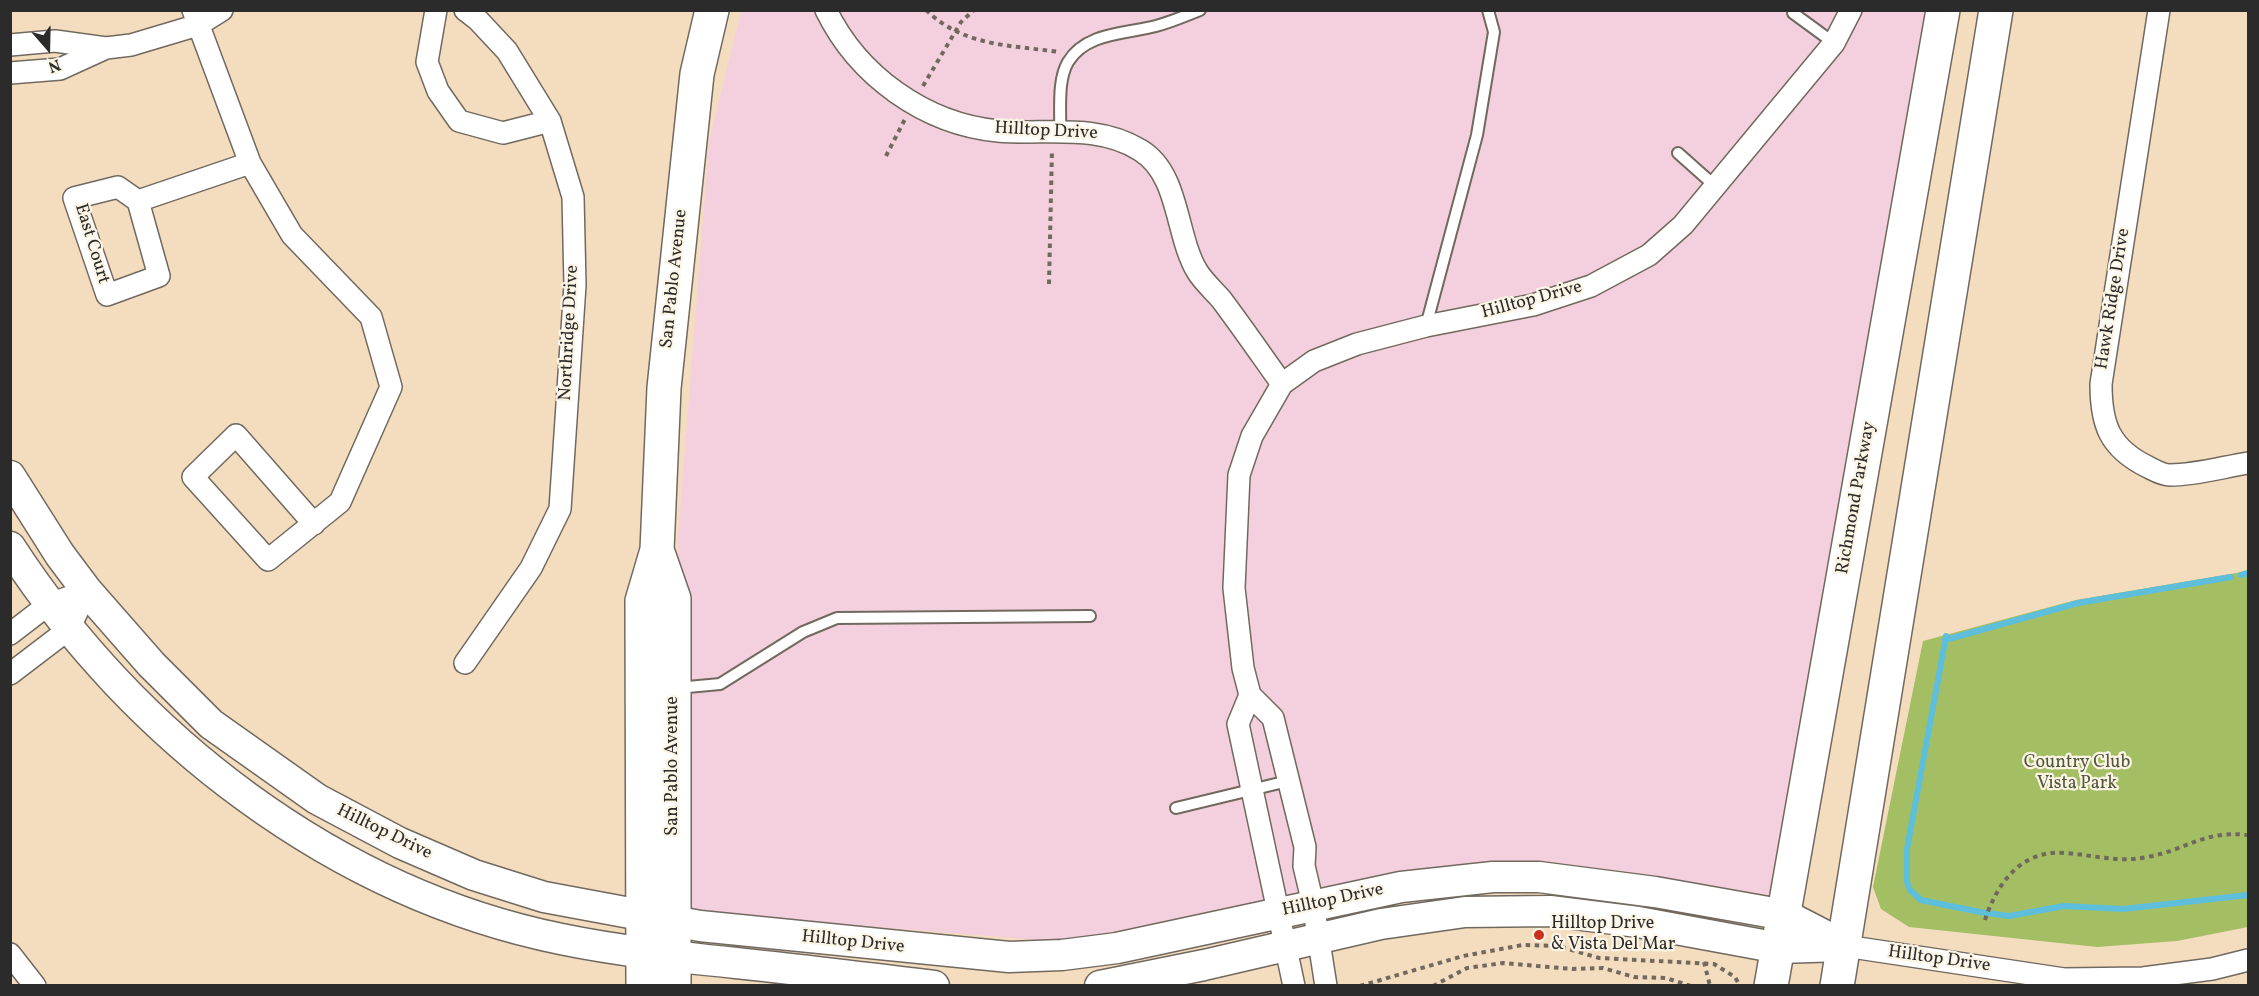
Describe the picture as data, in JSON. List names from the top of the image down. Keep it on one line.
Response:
{"streets":{"main road":["Hilltop Drive","San Pablo Avenue","Richmond Parkway"],"street":["East Court","Hawk Ridge Drive","Northridge Drive"]},"crossings":[["Hilltop Drive","San Pablo Avenue"],["Hilltop Drive","Richmond Parkway"]],"parks":["Country Club Vista Park"],"places":["Hilltop Drive & Vista Del Mar"],"north":"bottom"}
